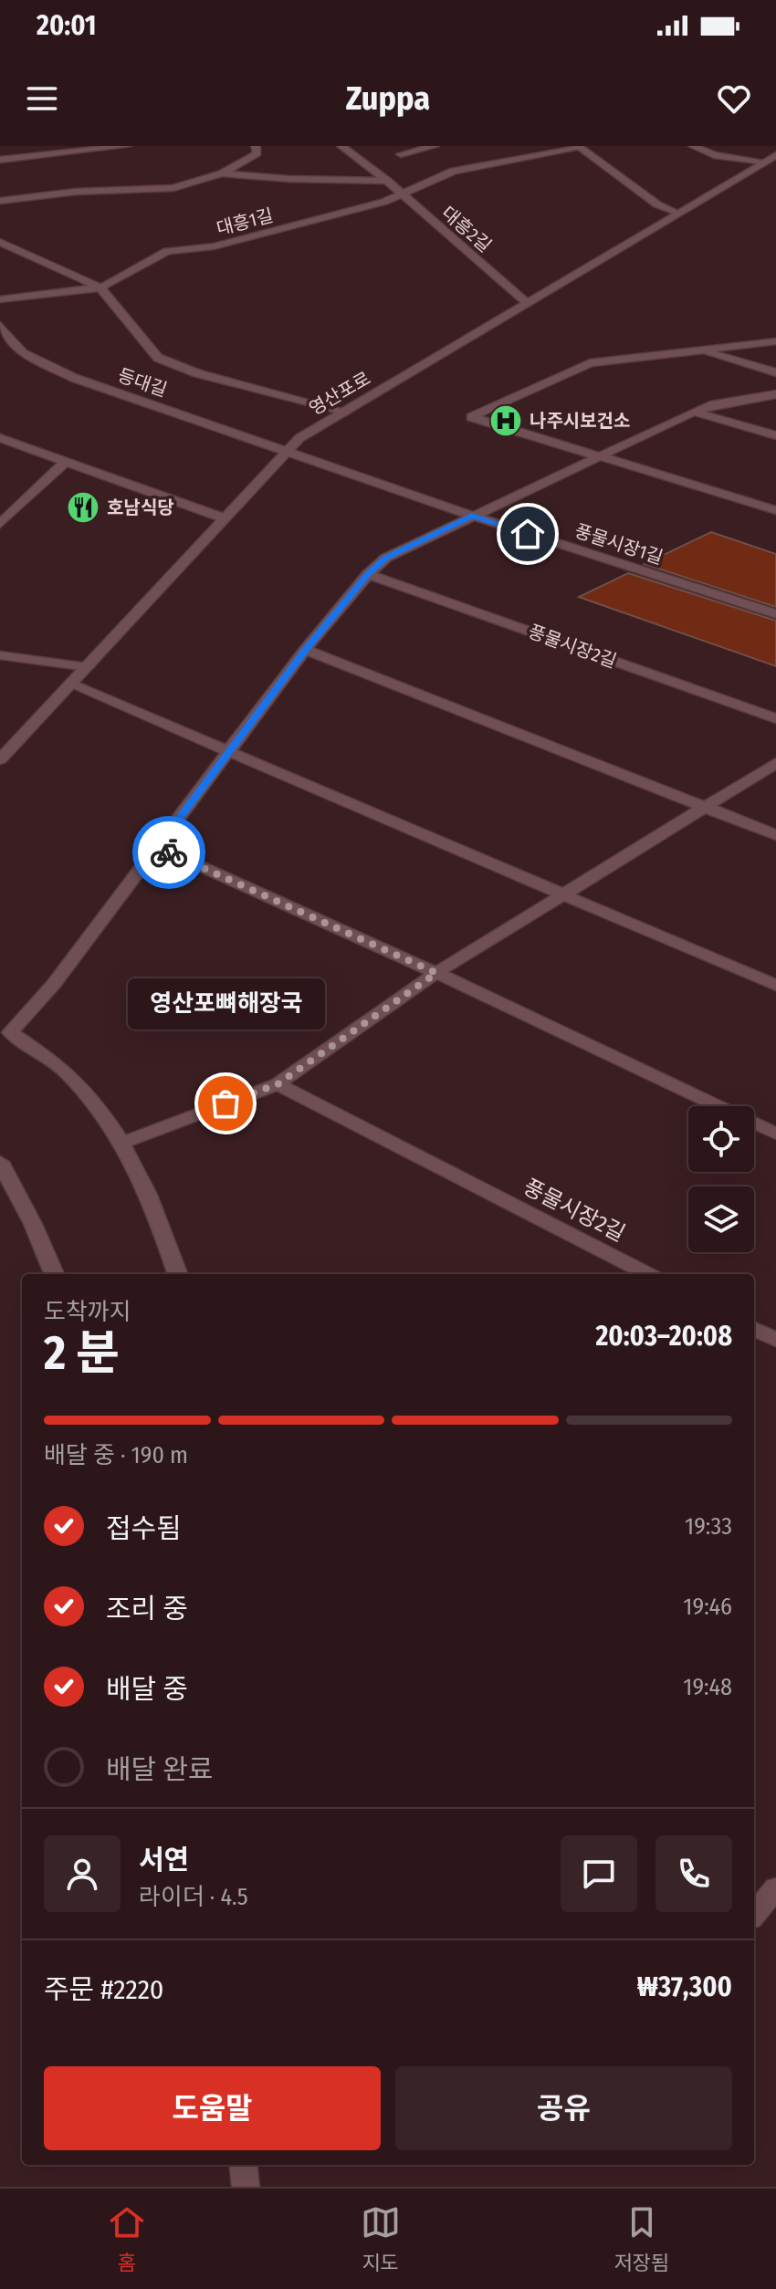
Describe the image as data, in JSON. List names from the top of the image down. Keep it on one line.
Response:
{"streets":{"street":["대흥1길","대흥2길","등대길","영산포로","풍물시장1길","풍물시장2길"]},"crossings":[["대흥1길","대흥2길"],["대흥2길","영산포로"],["등대길","영산포로"],["등대길","풍물시장1길"],["영산포로","풍물시장1길"]],"places":{"hospital":["나주시보건소"],"restaurant":["호남식당"],"other":["영산포뼈해장국"]},"page":{"status":"20:01","header":"Zuppa","bubble":"영산포뼈해장국","heading":["2 분","도착까지","20:03–20:08"],"panel":["서연","라이더 · 4.5","주문 #2220","₩37,300"],"bar":"배달 중 · 190 m","list":[["접수됨","19:33"],["조리 중","19:46"],["배달 중","19:48"],"배달 완료"],"buttons":["도움말","공유"],"tabs":["홈","지도","저장됨"]}}
